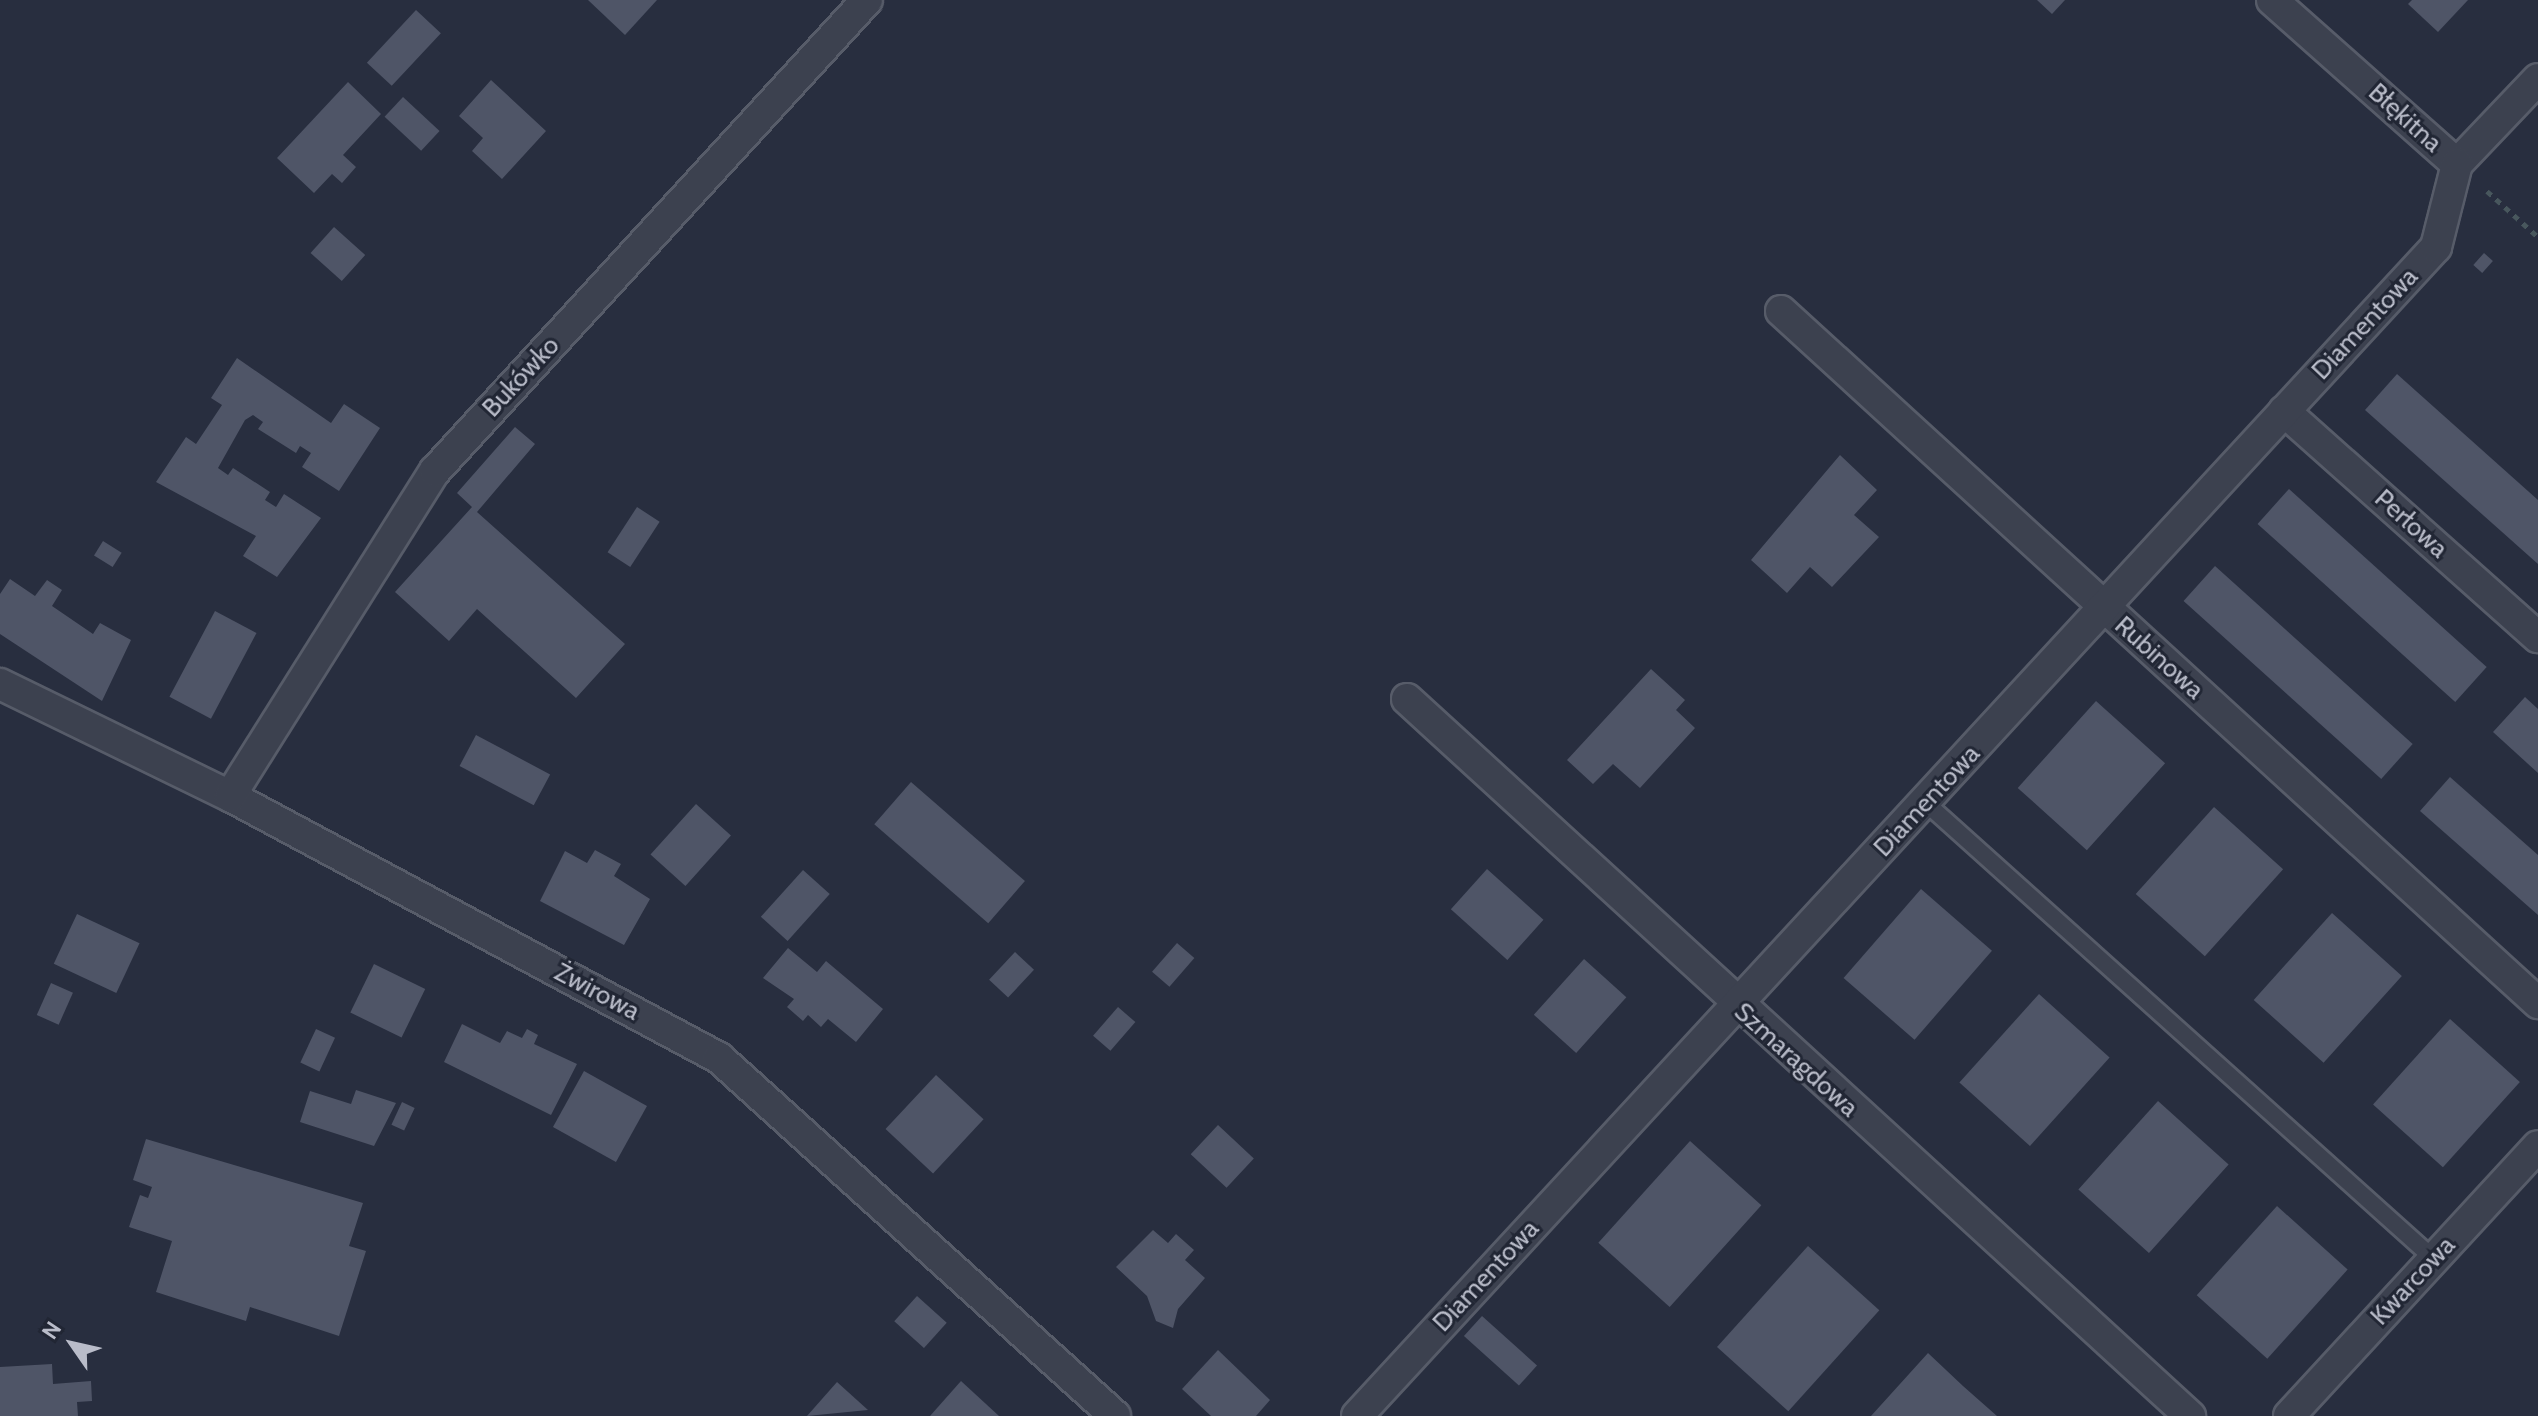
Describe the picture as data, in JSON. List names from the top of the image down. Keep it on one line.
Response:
{"streets":{"street":["Błękitna","Diamentowa","Bukówko","Perłowa","Rubinowa","Żwirowa","Szmaragdowa","Kwarcowa"]},"crossings":[["Błękitna","Diamentowa"],["Diamentowa","Perłowa"],["Diamentowa","Rubinowa"],["Diamentowa","Szmaragdowa"],["Bukówko","Żwirowa"]],"north":"top left"}
